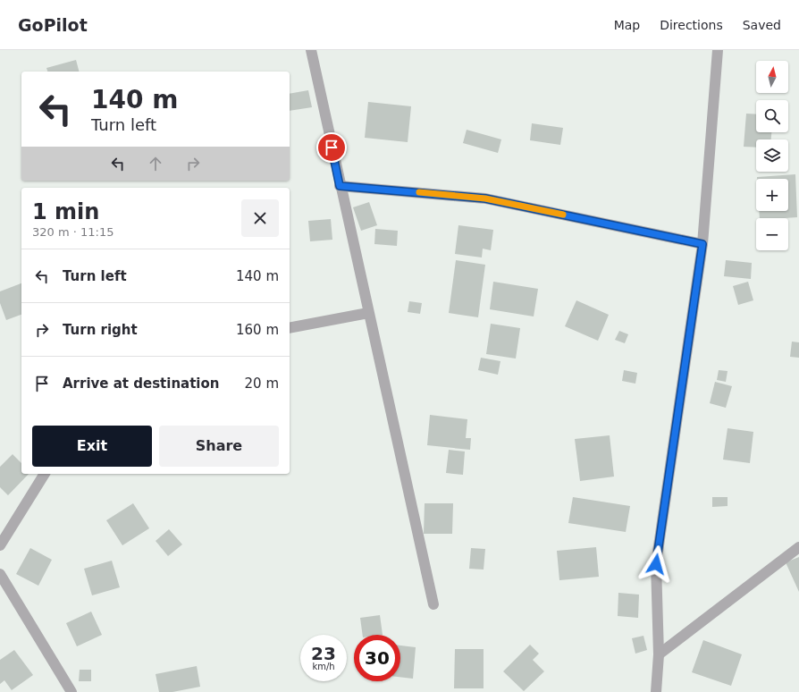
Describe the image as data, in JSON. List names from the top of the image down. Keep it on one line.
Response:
{"north":"top","page":{"header":"GoPilot","nav":["Map","Directions","Saved"],"map_buttons":["+","−"],"turn":["140 m","Turn left"],"heading":["1 min","320 m · 11:15"],"list":[{"name":"Turn left","value":"140 m"},{"name":"Turn right","value":"160 m"},{"name":"Arrive at destination","value":"20 m"}],"buttons":["Exit","Share"],"speed":"23 km/h","limit":"30"}}
